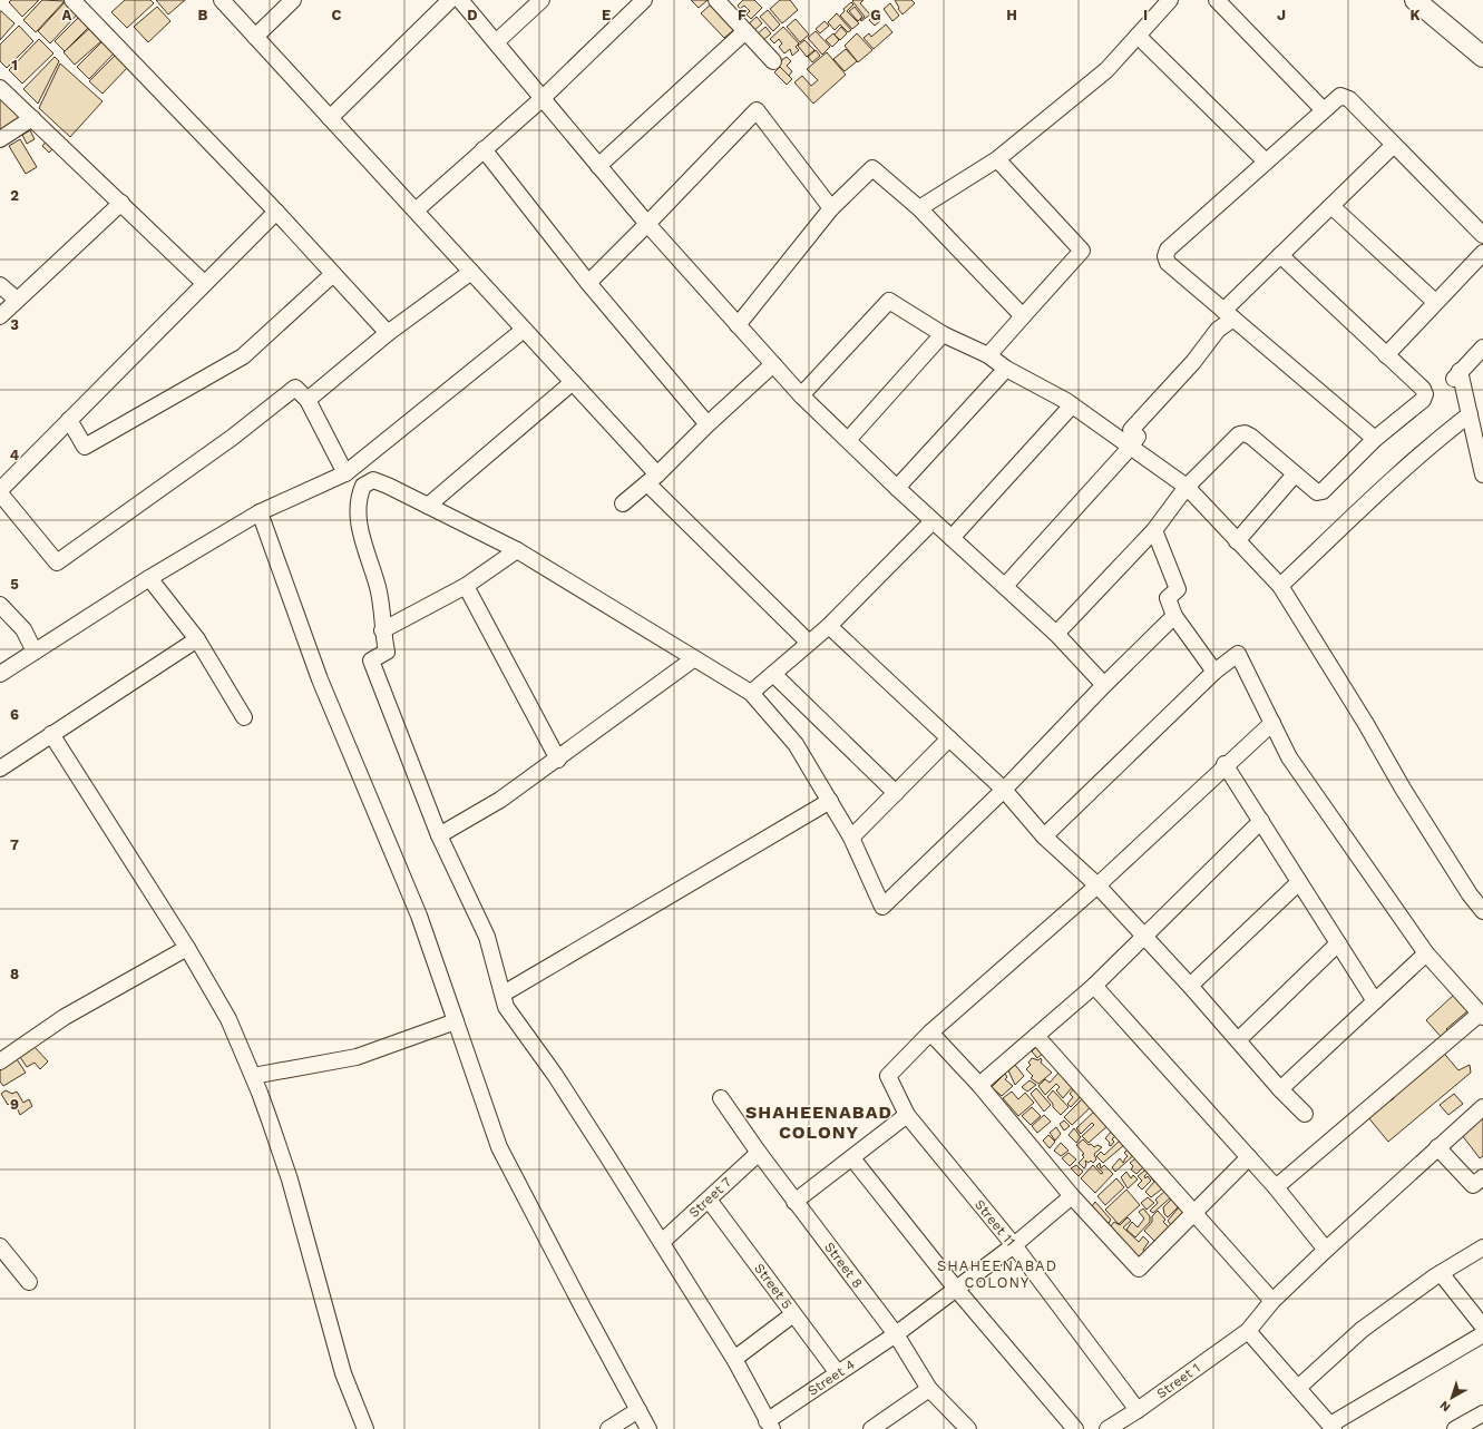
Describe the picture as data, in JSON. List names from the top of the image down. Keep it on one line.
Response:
{"streets":{"street":["Street 7","Street 11","Street 8","Street 5","Street 4","Street 1"]},"crossings":[["Street 7","Street 8"],["Street 7","Street 5"],["Street 11","Street 4"],["Street 11","Street 1"],["Street 8","Street 4"],["Street 5","Street 4"]],"districts":["SHAHEENABAD COLONY","SHAHEENABAD COLONY"],"north":"bottom left","grid":{"columns":["A","B","C","D","E","F","G","H","I","J","K"],"rows":["1","2","3","4","5","6","7","8","9"]}}
